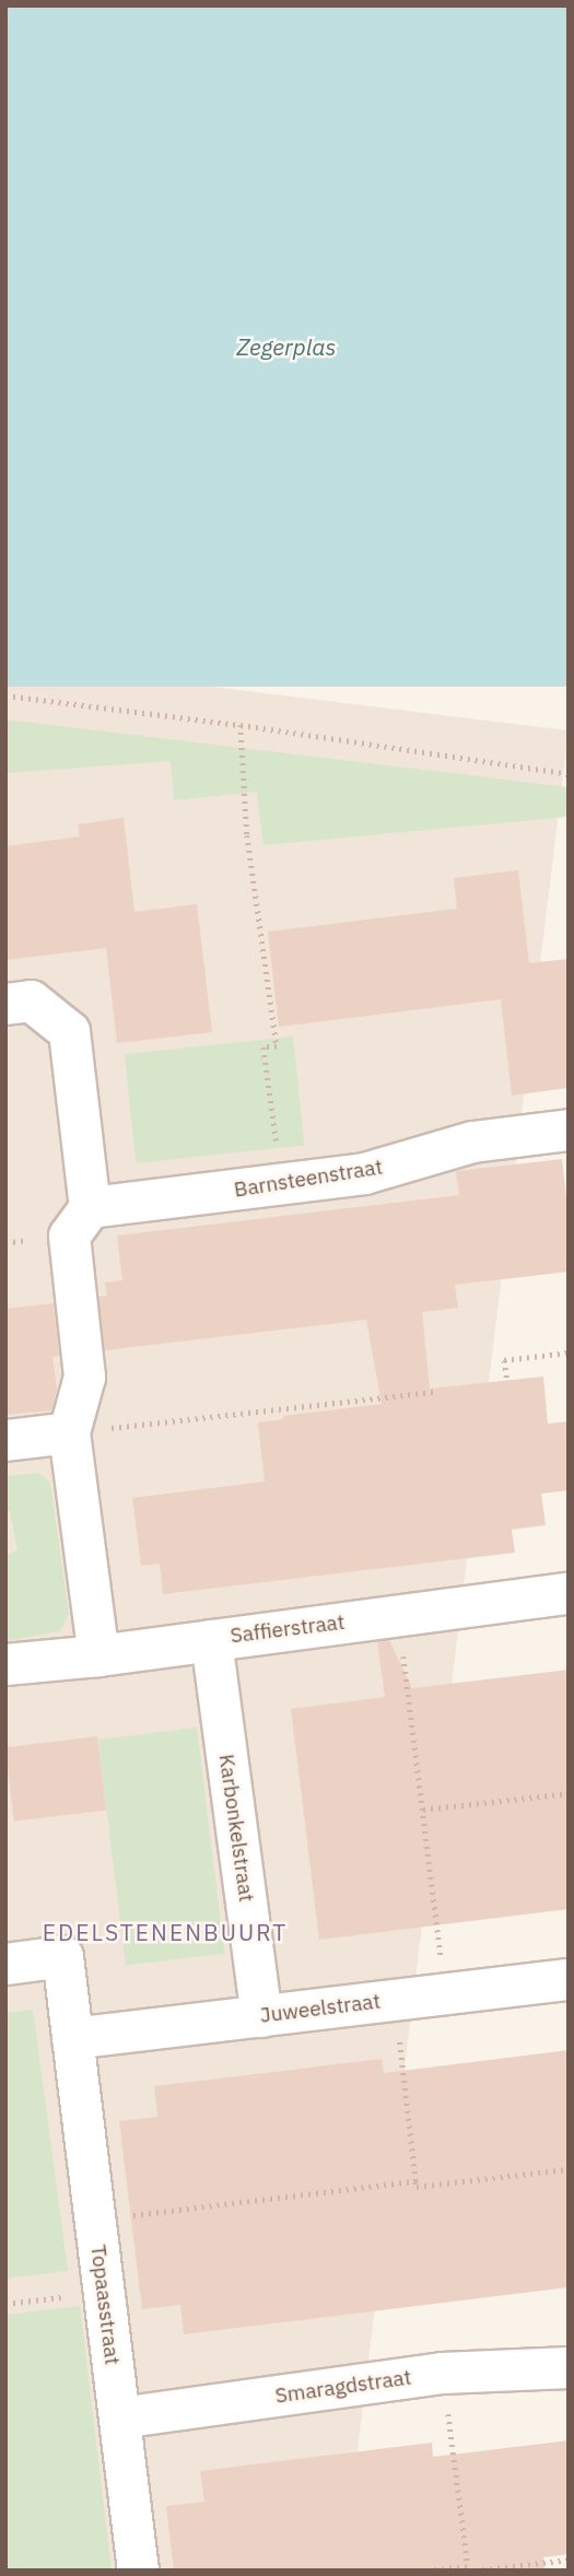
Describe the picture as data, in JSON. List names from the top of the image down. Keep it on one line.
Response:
{"streets":{"street":["Barnsteenstraat","Saffierstraat","Karbonkelstraat","Juweelstraat","Topaasstraat","Smaragdstraat"]},"crossings":[["Saffierstraat","Karbonkelstraat"],["Karbonkelstraat","Juweelstraat"],["Juweelstraat","Topaasstraat"],["Topaasstraat","Smaragdstraat"]],"districts":["EDELSTENENBUURT"],"water":["Zegerplas"]}
